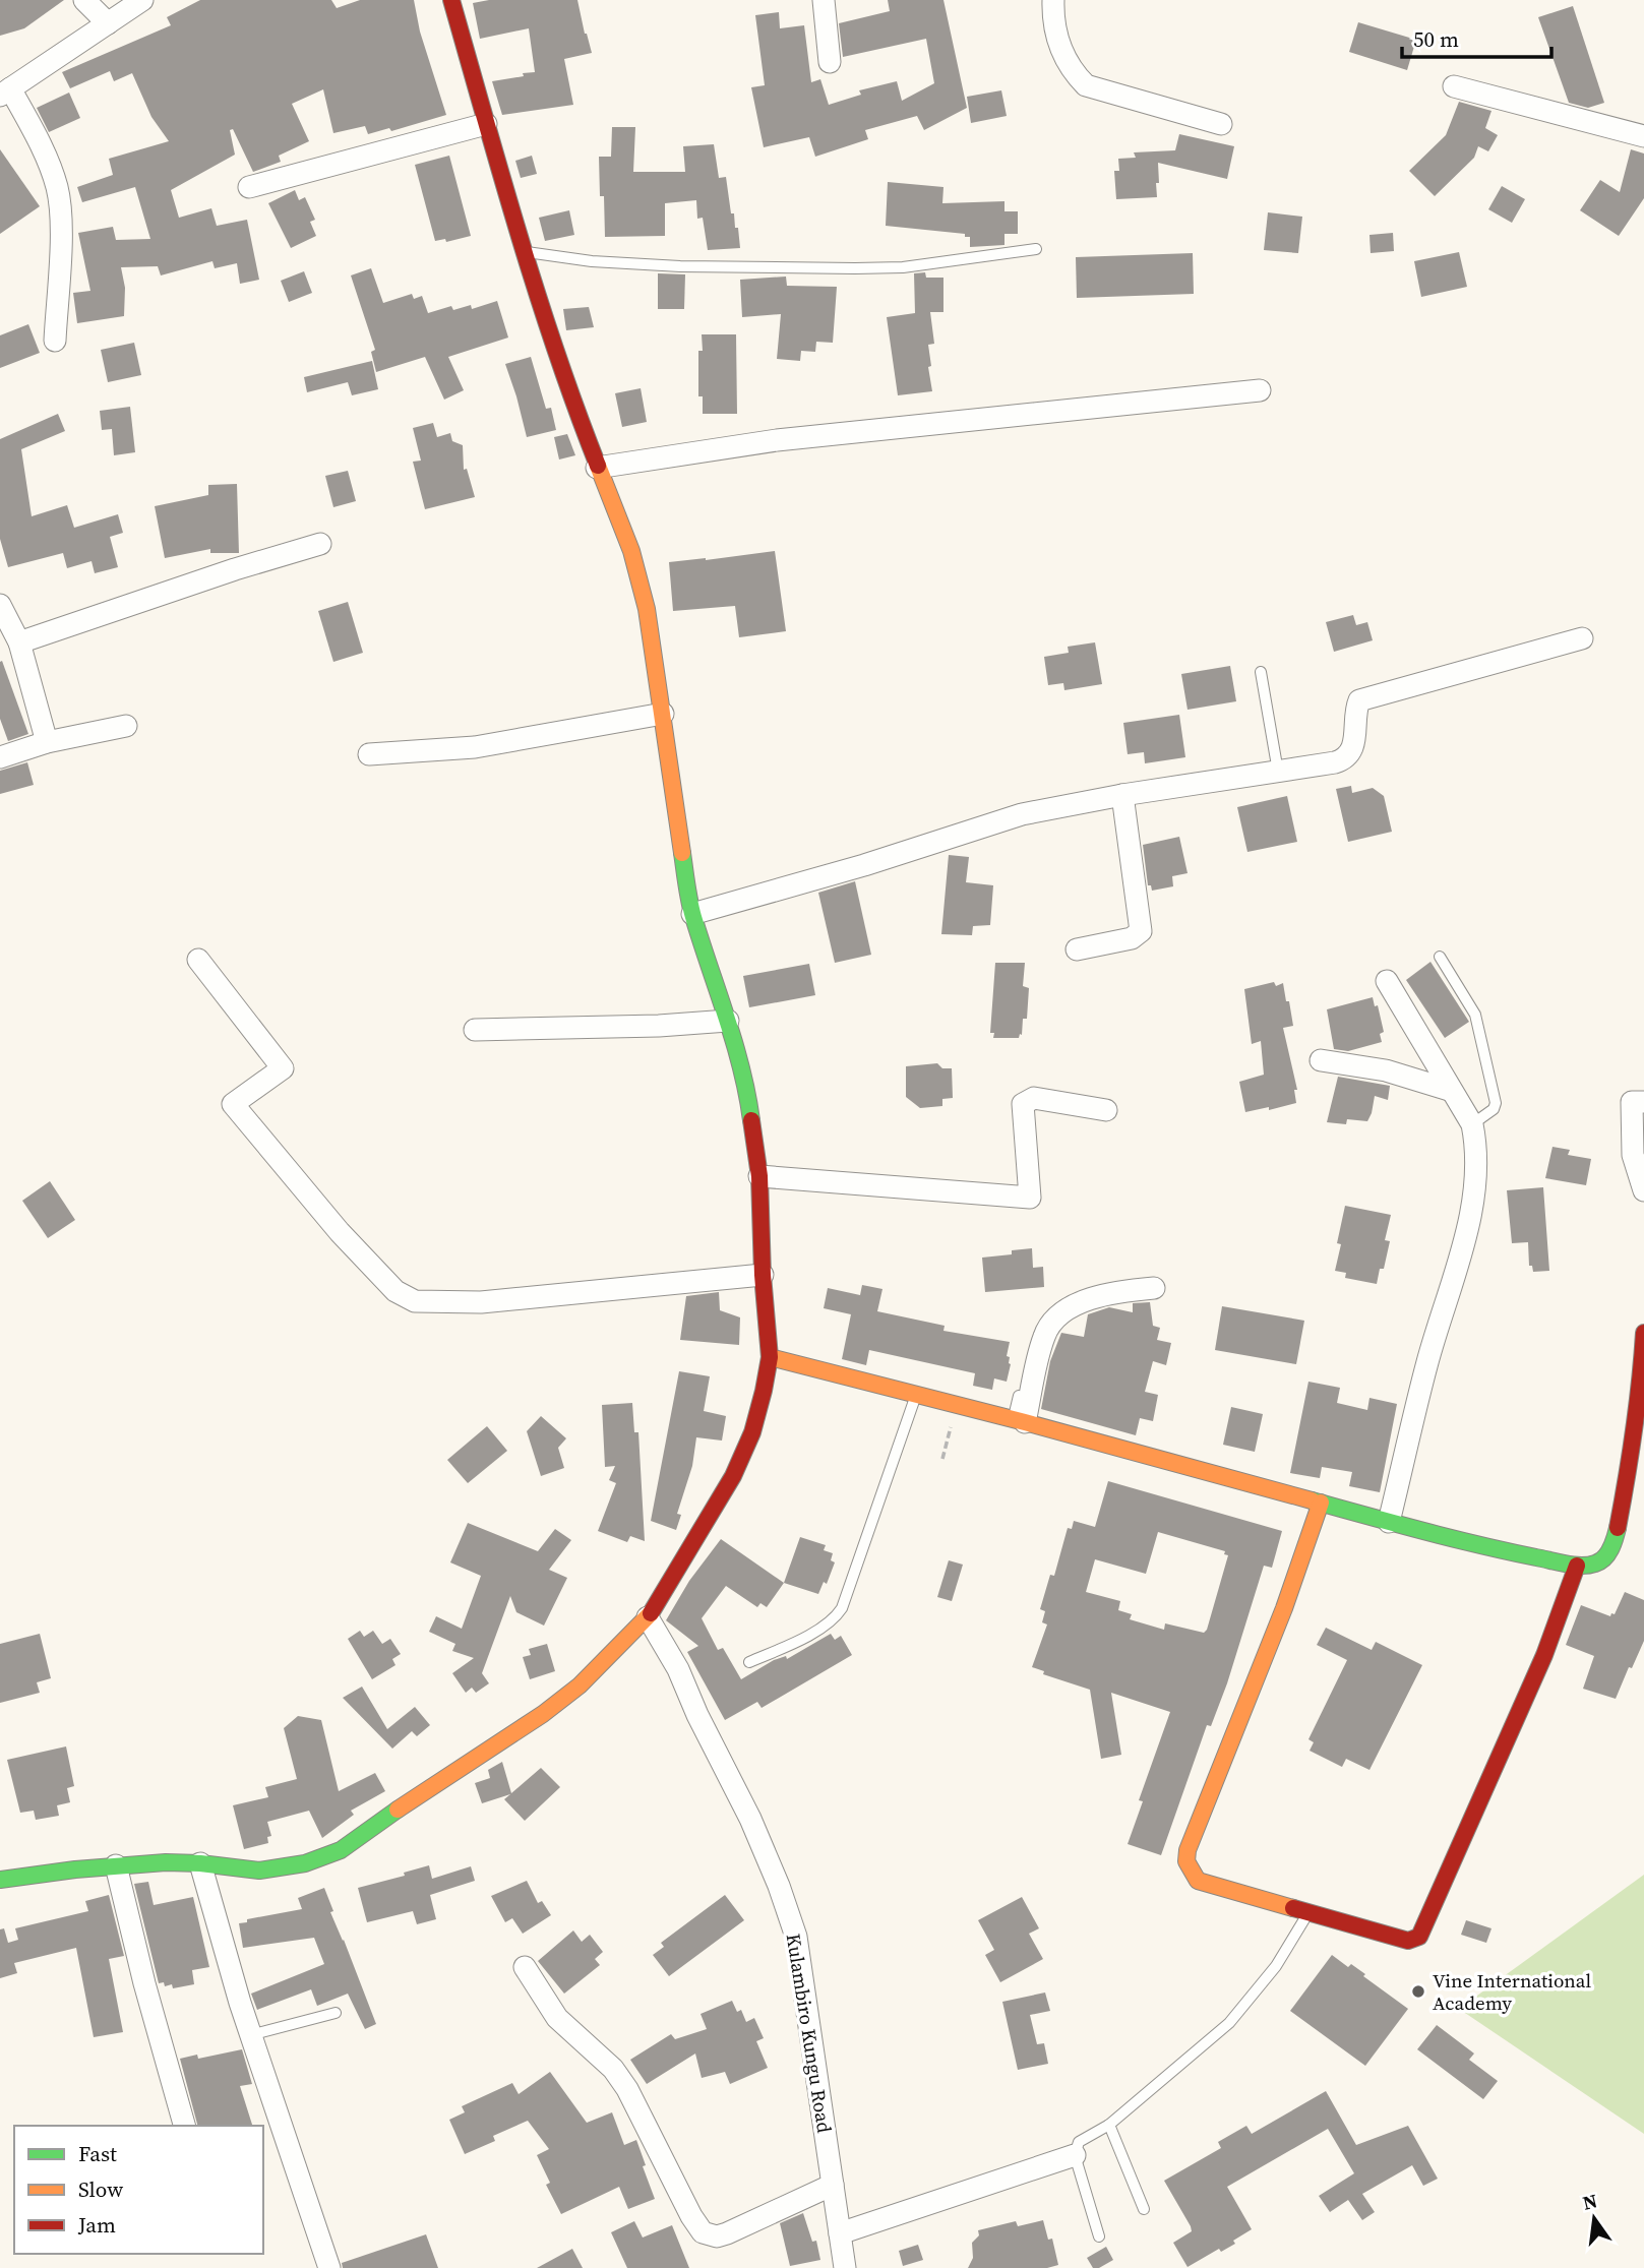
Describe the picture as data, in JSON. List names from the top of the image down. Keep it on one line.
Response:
{"streets":{"street":["Kulambiro Kungu Road"]},"places":["Vine International Academy"],"legend":["Fast","Slow","Jam"],"scale_bar":"50 m","north":"top"}
